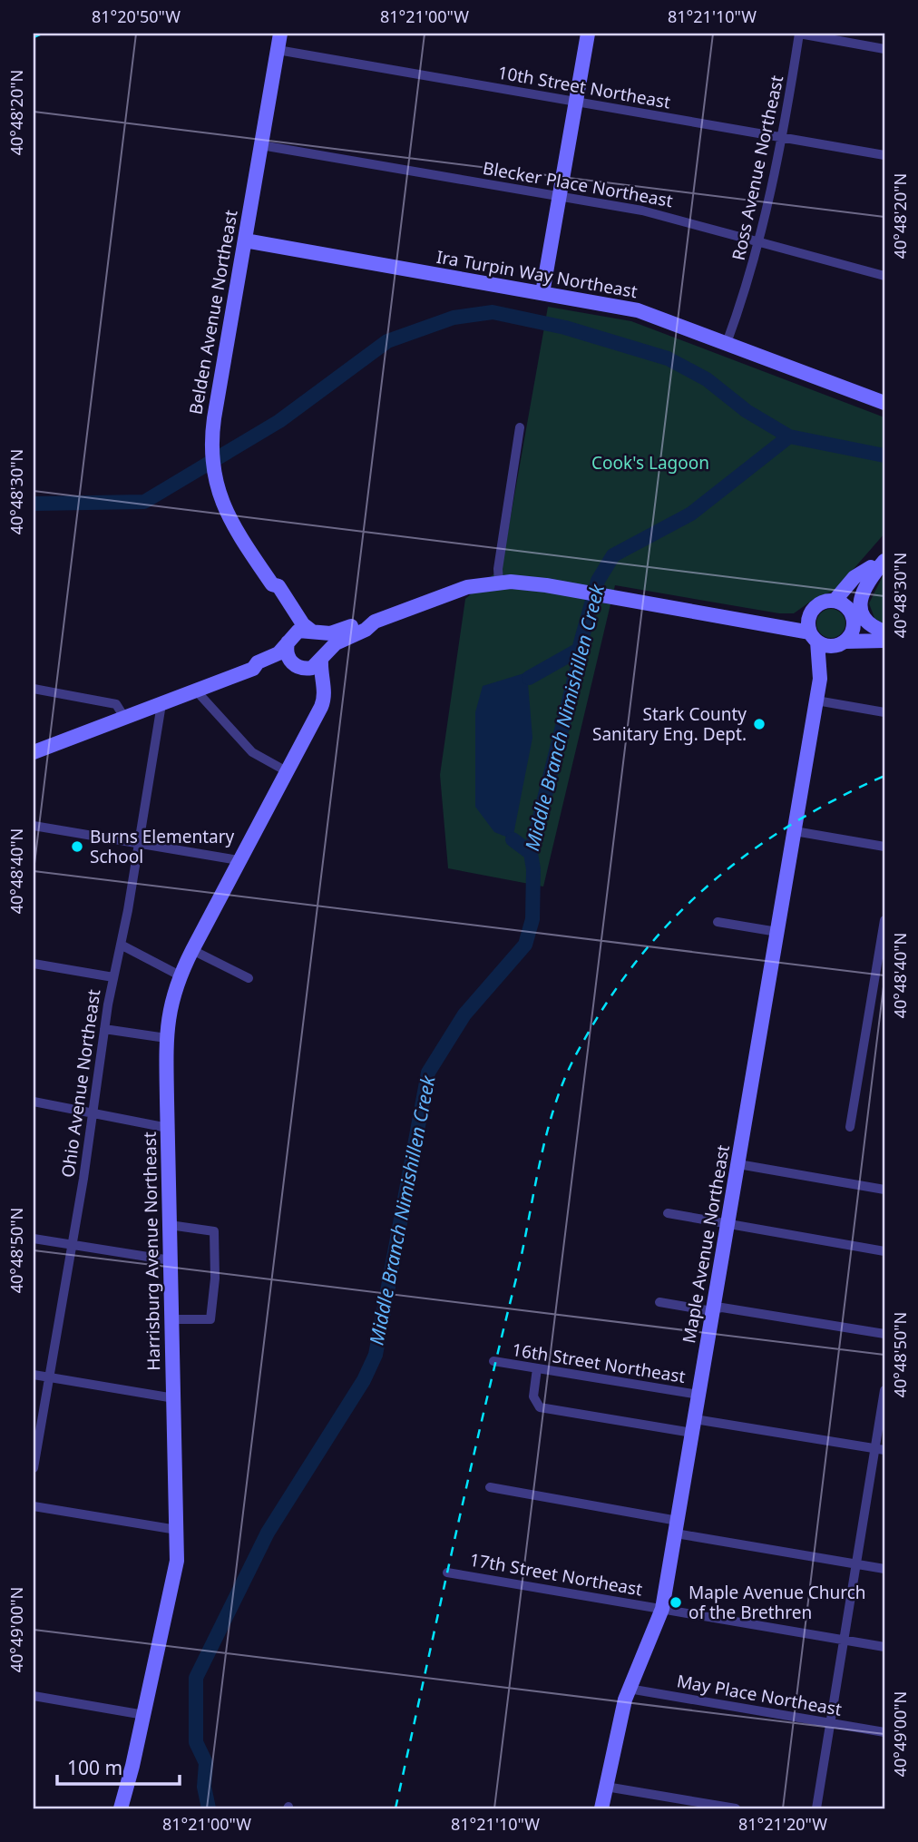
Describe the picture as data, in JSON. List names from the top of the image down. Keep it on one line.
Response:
{"streets":{"street":["10th Street Northeast","Ross Avenue Northeast","Blecker Place Northeast","Ira Turpin Way Northeast","Belden Avenue Northeast","Ohio Avenue Northeast","Maple Avenue Northeast","Harrisburg Avenue Northeast","16th Street Northeast","17th Street Northeast","May Place Northeast"]},"crossings":[["10th Street Northeast","Ross Avenue Northeast"],["10th Street Northeast","Belden Avenue Northeast"],["Ross Avenue Northeast","Blecker Place Northeast"],["Ross Avenue Northeast","Ira Turpin Way Northeast"],["Blecker Place Northeast","Belden Avenue Northeast"],["Ira Turpin Way Northeast","Belden Avenue Northeast"],["Belden Avenue Northeast","Harrisburg Avenue Northeast"],["Maple Avenue Northeast","16th Street Northeast"],["Maple Avenue Northeast","17th Street Northeast"],["Maple Avenue Northeast","May Place Northeast"]],"water":["Middle Branch Nimishillen Creek"],"parks":["Cook's Lagoon"],"places":["Stark County Sanitary Eng. Dept.","Burns Elementary School","Maple Avenue Church of the Brethren"],"scale_bar":"100 m","coordinates":["81°20'50\"W","81°21'00\"W","81°21'10\"W","40°48'20\"N","40°48'30\"N","40°48'40\"N","40°48'50\"N","40°49'00\"N","81°21'20\"W"]}
